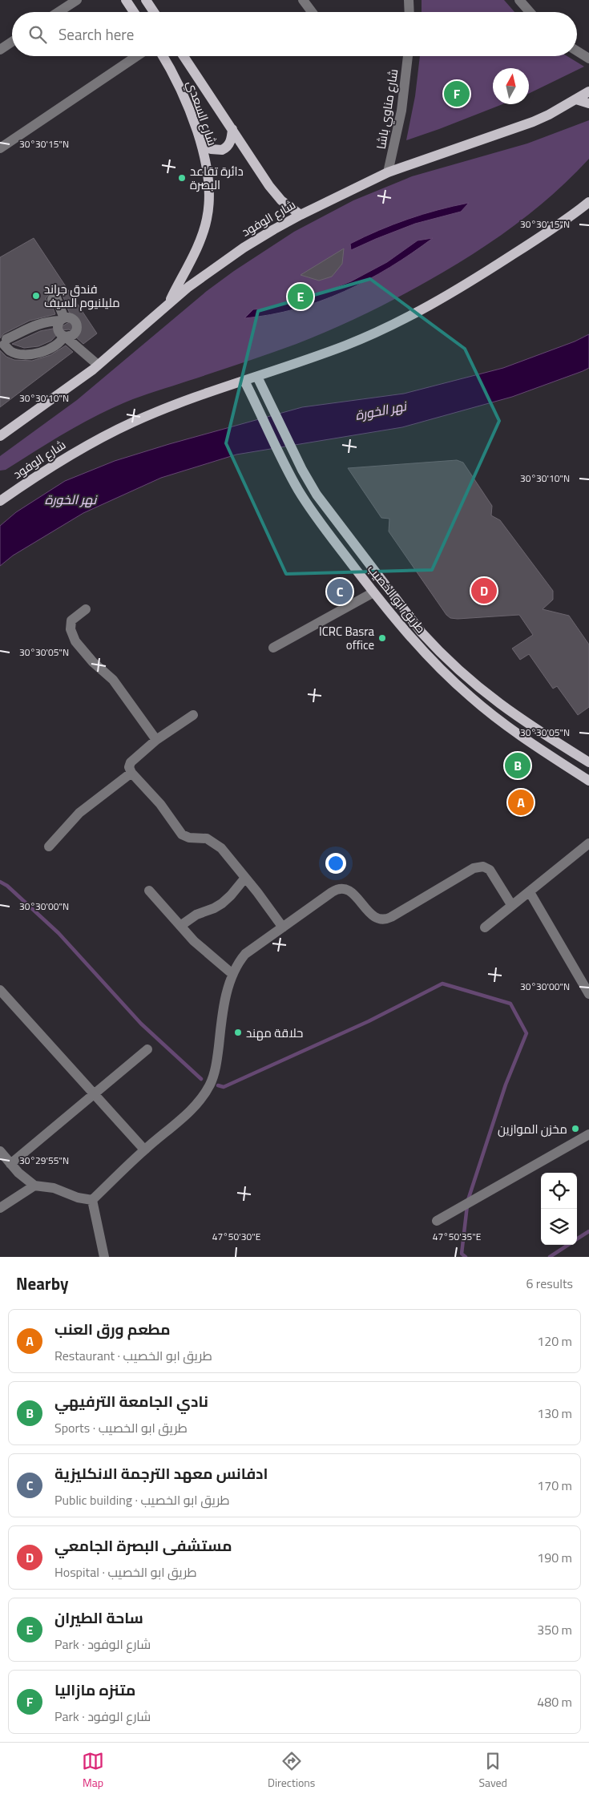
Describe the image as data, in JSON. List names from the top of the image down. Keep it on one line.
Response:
{"streets":{"main road":["شارع السعدي","شارع الوفود","طريق ابو الخصيب"],"street":["شارع مناوي باشا"]},"crossings":[["شارع مناوي باشا","شارع الوفود"],["شارع السعدي","شارع الوفود"],["شارع الوفود","طريق ابو الخصيب"]],"water":["نهر الخورة"],"places":["دائرة تقاعد البصرة","فندق جراند مليلنيوم السيف","ICRC Basra office","حلاقة مهند","مخزن الموازين"],"north":"top","page":{"search":"Search here","pins":["F","E","D","C","B","A"],"heading":["Nearby","6 results"],"list":[{"mark":"A","name":"مطعم ورق العنب","note":"Restaurant · طريق ابو الخصيب","value":"120 m"},{"mark":"B","name":"نادي الجامعة الترفيهي","note":"Sports · طريق ابو الخصيب","value":"130 m"},{"mark":"C","name":"ادفانس معهد الترجمة الانكليزية","note":"Public building · طريق ابو الخصيب","value":"170 m"},{"mark":"D","name":"مستشفى البصرة الجامعي","note":"Hospital · طريق ابو الخصيب","value":"190 m"},{"mark":"E","name":"ساحة الطيران","note":"Park · شارع الوفود","value":"350 m"},{"mark":"F","name":"متنزه مازاليا","note":"Park · شارع الوفود","value":"480 m"}],"nav":["Map","Directions","Saved"]},"coordinates":["30°30'15\"N","30°30'10\"N","30°30'05\"N","30°30'00\"N","30°29'55\"N","47°50'30\"E","47°50'35\"E"]}
